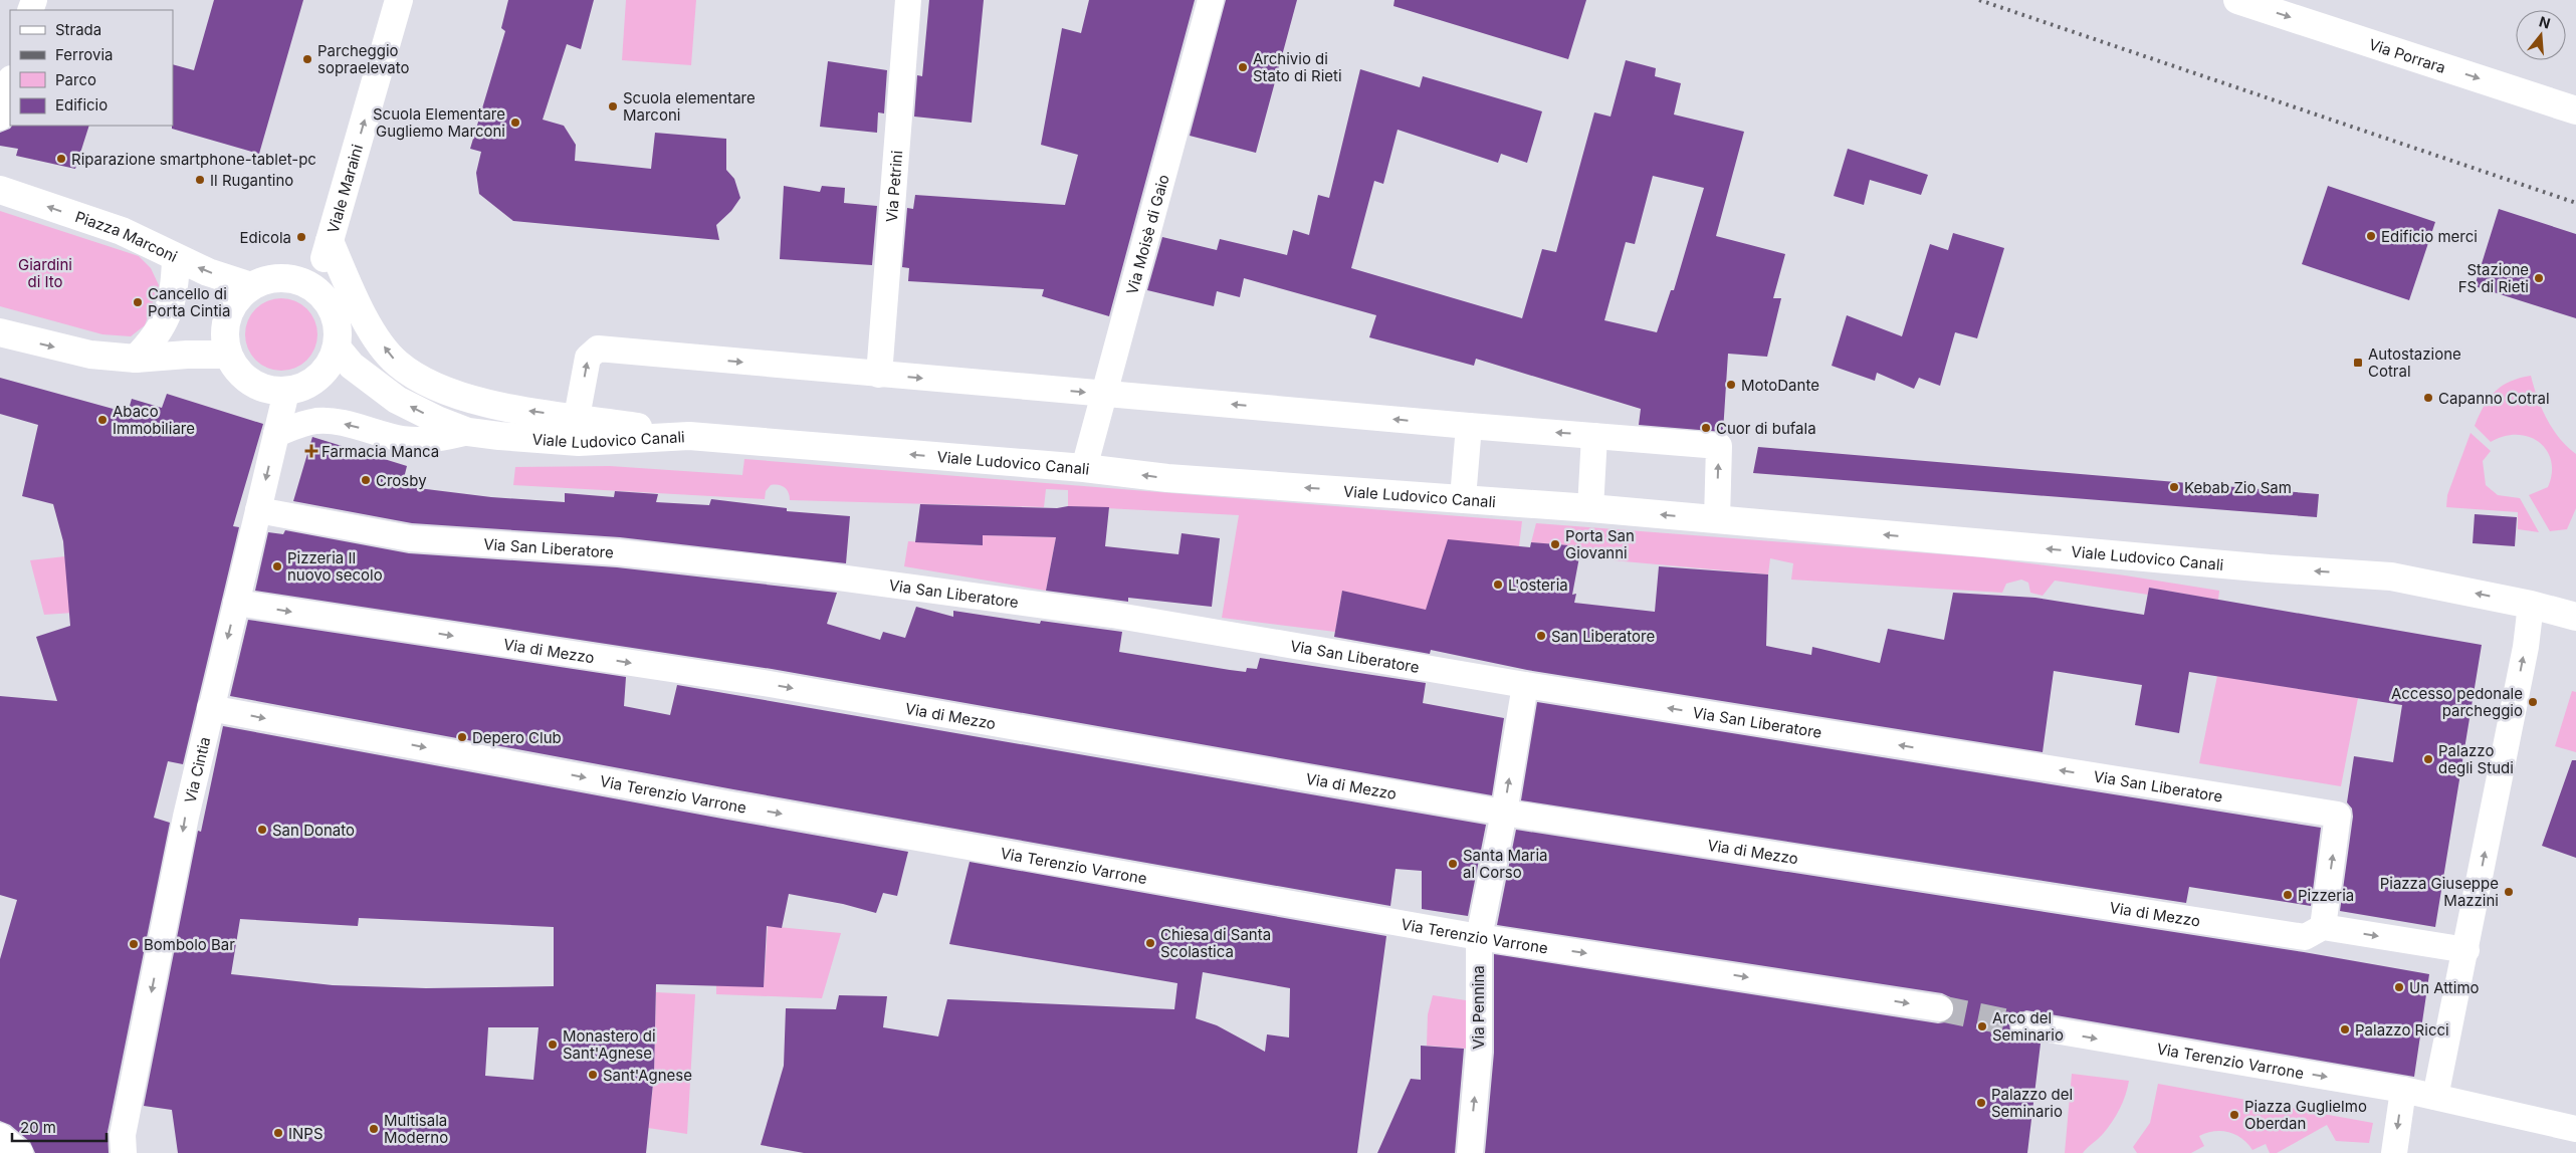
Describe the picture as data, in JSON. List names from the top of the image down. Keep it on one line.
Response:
{"streets":{"street":["Via Porrara","Via Petrini","Viale Maraini","Via Moisè di Gaio","Piazza Marconi","Viale Ludovico Canali","Via San Liberatore","Via di Mezzo","Via Cintia","Via Terenzio Varrone","Via Pennina"]},"crossings":[["Viale Maraini","Piazza Marconi"],["Viale Maraini","Viale Ludovico Canali"],["Viale Maraini","Via Cintia"],["Via Moisè di Gaio","Viale Ludovico Canali"],["Piazza Marconi","Viale Ludovico Canali"],["Piazza Marconi","Via Cintia"],["Viale Ludovico Canali","Via Cintia"],["Via San Liberatore","Via di Mezzo"],["Via San Liberatore","Via Cintia"],["Via San Liberatore","Via Pennina"],["Via di Mezzo","Via Cintia"],["Via di Mezzo","Via Pennina"],["Via Cintia","Via Terenzio Varrone"],["Via Terenzio Varrone","Via Pennina"]],"one_way":["Via Porrara","Viale Maraini","Via San Liberatore","Via di Mezzo","Via Cintia","Via Terenzio Varrone","Via Pennina"],"parks":["Giardini di Ito"],"places":{"other":["Parcheggio sopraelevato","Archivio di Stato di Rieti","Scuola elementare Marconi","Scuola Elementare Gugliemo Marconi","Riparazione smartphone-tablet-pc","Il Rugantino","Edificio merci","Edicola","Stazione FS di Rieti","Cancello di Porta Cintia","MotoDante","Capanno Cotral","Abaco Immobiliare","Cuor di bufala","Crosby","Kebab Zio Sam","Porta San Giovanni","Pizzeria Il nuovo secolo","L'osteria","San Liberatore","Accesso pedonale parcheggio","Depero Club","Palazzo degli Studi","San Donato","Santa Maria al Corso","Piazza Giuseppe Mazzini","Pizzeria","Chiesa di Santa Scolastica","Bombolo Bar","Un Attimo","Arco del Seminario","Palazzo Ricci","Monastero di Sant'Agnese","Sant'Agnese","Palazzo del Seminario","Piazza Guglielmo Oberdan","Multisala Moderno","INPS"],"transit":["Autostazione Cotral"],"health":["Farmacia Manca"]},"legend":["Strada","Ferrovia","Parco","Edificio"],"scale_bar":"20 m","north":"top"}
